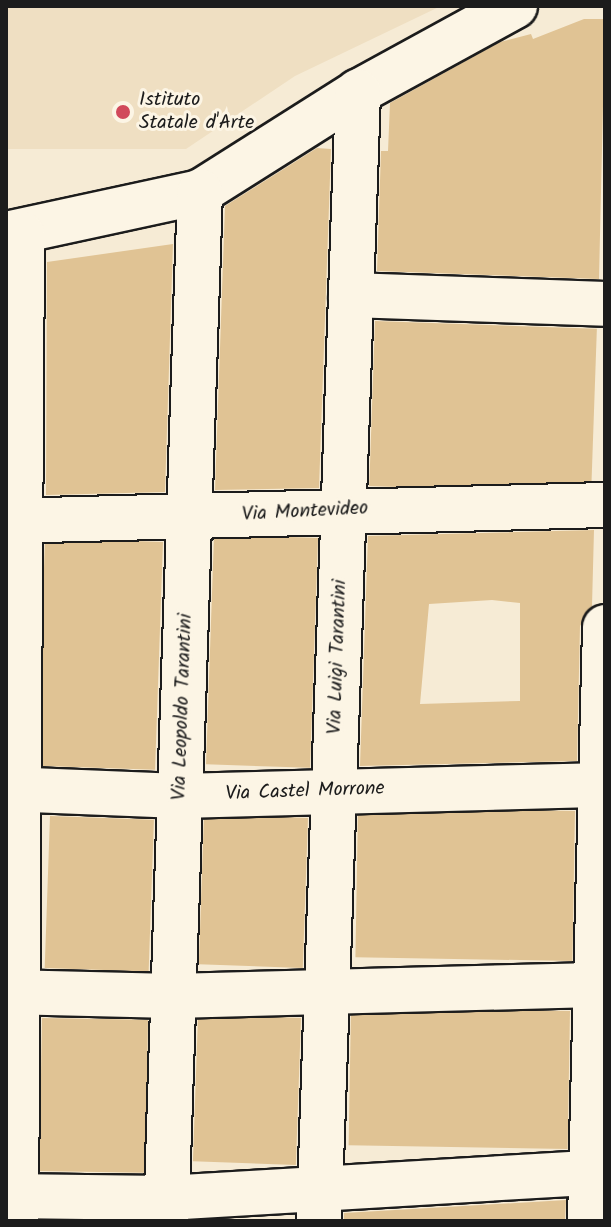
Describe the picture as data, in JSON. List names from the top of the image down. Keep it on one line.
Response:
{"streets":{"street":["Via Montevideo","Via Luigi Tarantini","Via Leopoldo Tarantini","Via Castel Morrone"]},"crossings":[["Via Montevideo","Via Luigi Tarantini"],["Via Montevideo","Via Leopoldo Tarantini"],["Via Luigi Tarantini","Via Castel Morrone"],["Via Leopoldo Tarantini","Via Castel Morrone"]],"places":["Istituto Statale d'Arte"]}
